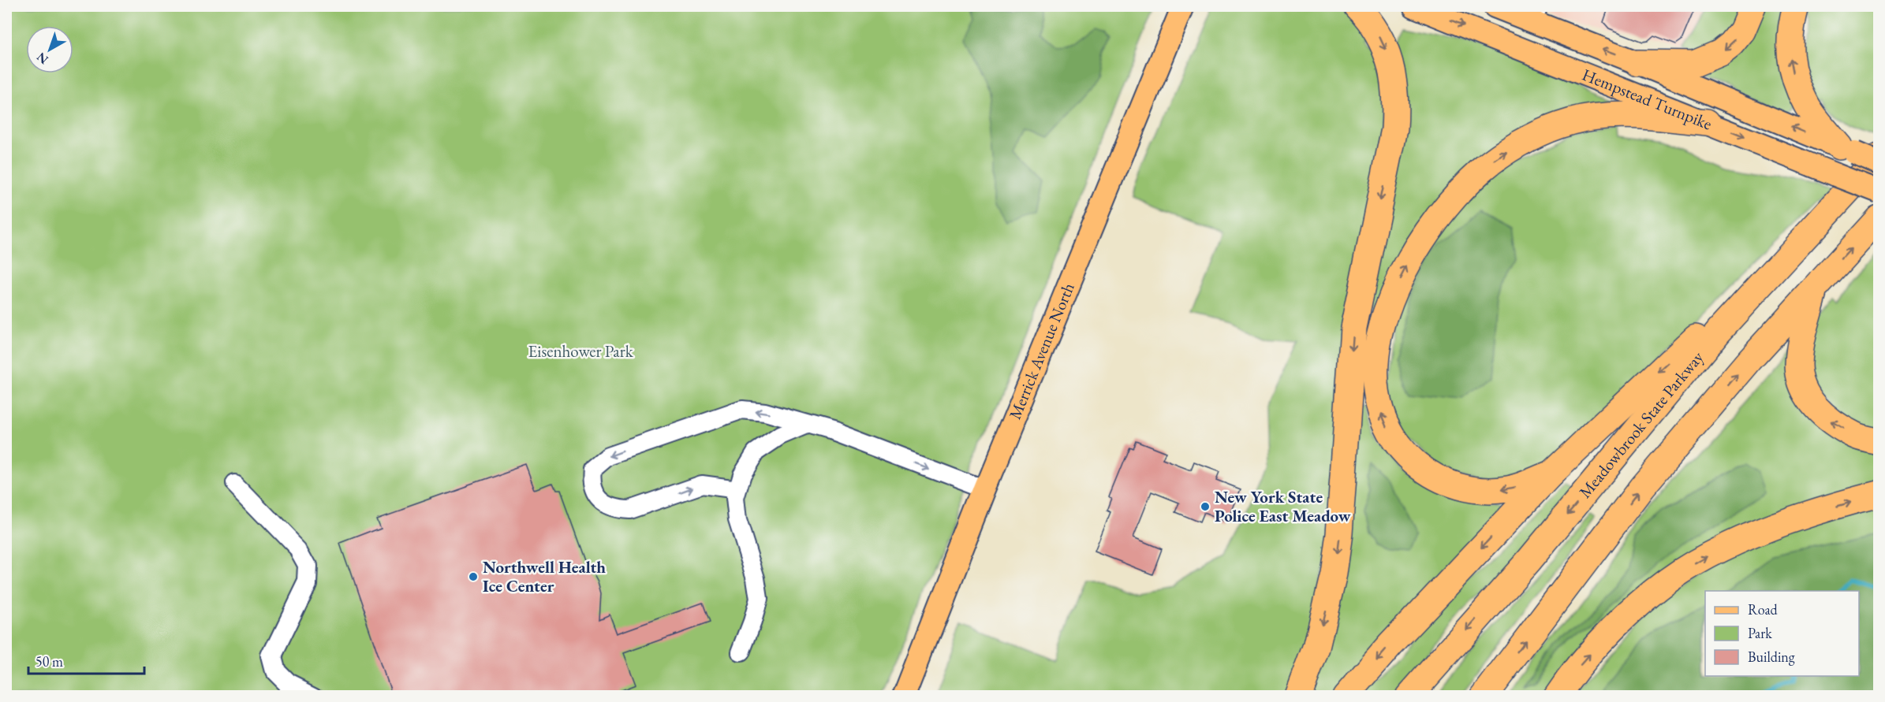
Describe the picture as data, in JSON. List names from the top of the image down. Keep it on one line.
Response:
{"streets":{"highway":["Meadowbrook State Parkway"],"main road":["Hempstead Turnpike","Merrick Avenue North"]},"crossings":[["Hempstead Turnpike","Meadowbrook State Parkway"]],"parks":["Eisenhower Park"],"places":["New York State Police East Meadow","Northwell Health Ice Center"],"legend":["Road","Park","Building"],"scale_bar":"50 m","north":"bottom left"}
